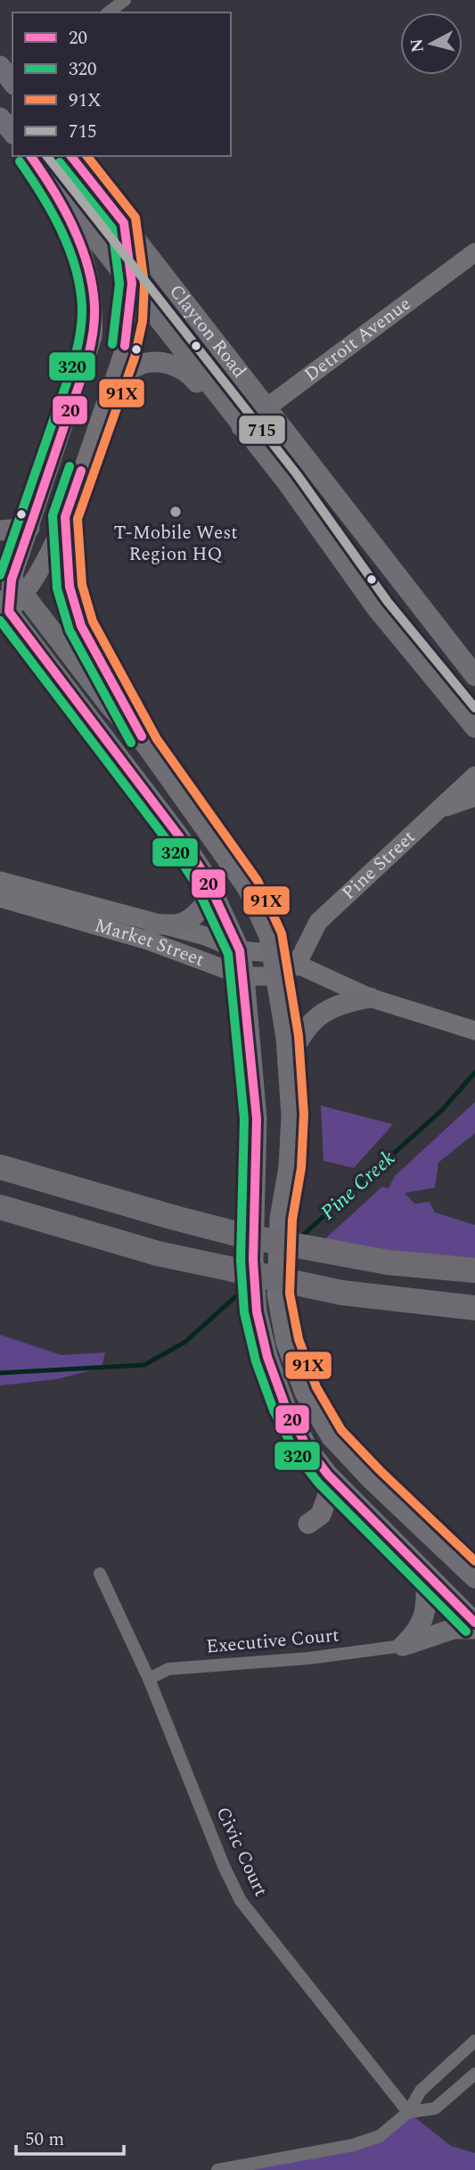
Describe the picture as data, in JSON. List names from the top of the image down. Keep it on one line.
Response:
{"streets":{"main road":["Clayton Road","Detroit Avenue","Pine Street","Market Street"],"street":["Executive Court","Civic Court"]},"crossings":[["Clayton Road","Detroit Avenue"],["Pine Street","Market Street"],["Executive Court","Civic Court"]],"water":["Pine Creek"],"places":["T-Mobile West Region HQ"],"lines":["transit line 20","transit line 91X","transit line 715","transit line 320"],"legend":["20","320","91X","715"],"scale_bar":"50 m","north":"left"}
